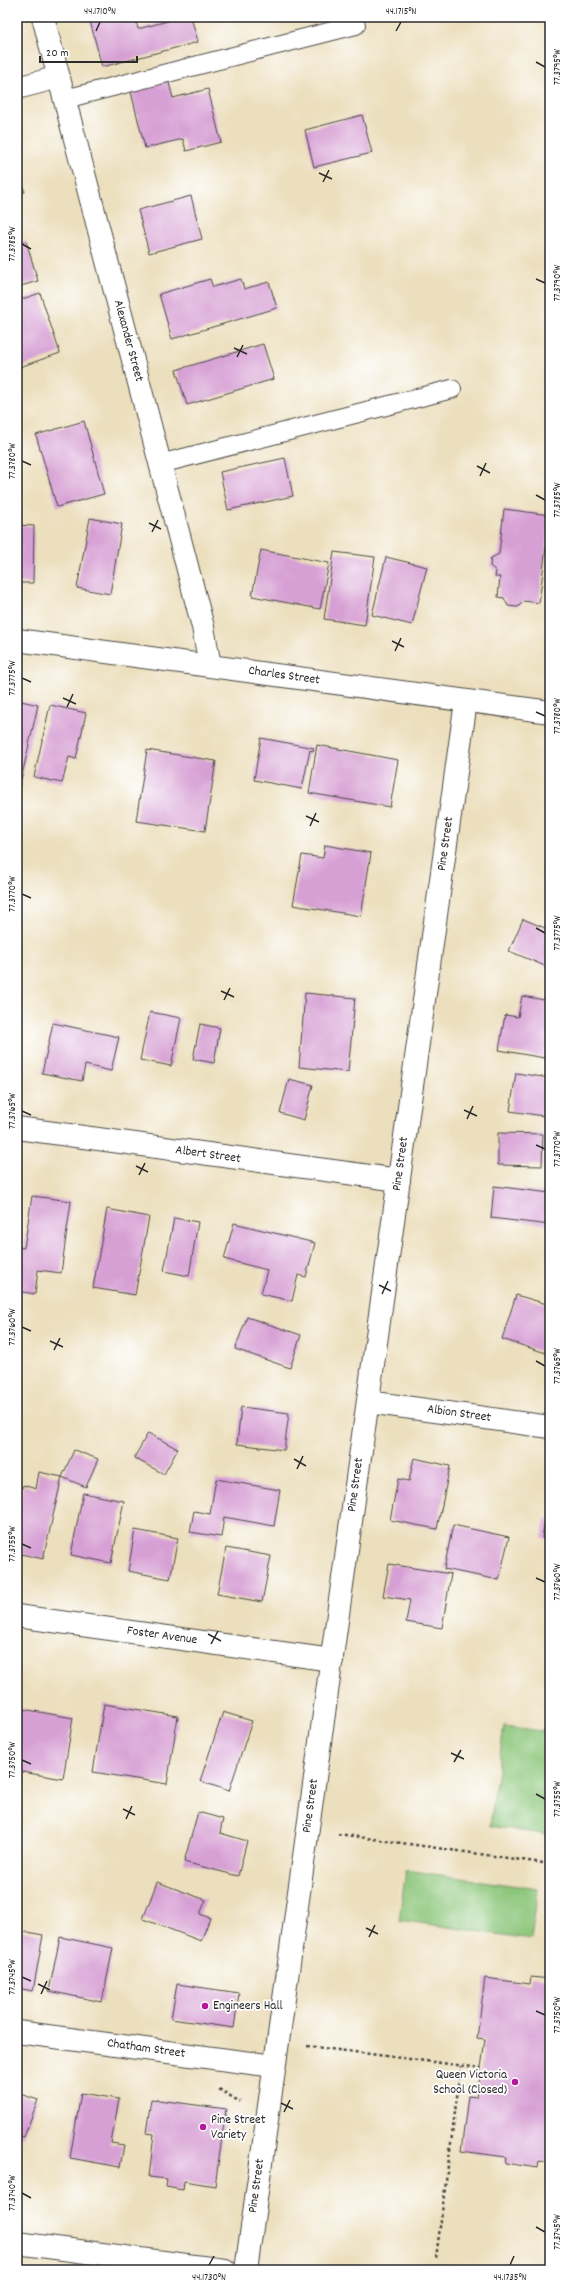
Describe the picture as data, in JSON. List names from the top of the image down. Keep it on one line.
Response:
{"streets":{"street":["Alexander Street","Charles Street","Pine Street","Albert Street","Albion Street","Foster Avenue","Chatham Street"]},"crossings":[["Alexander Street","Charles Street"],["Charles Street","Pine Street"],["Pine Street","Albert Street"],["Pine Street","Albion Street"],["Pine Street","Foster Avenue"],["Pine Street","Chatham Street"]],"places":["Engineers Hall","Queen Victoria School (Closed)","Pine Street Variety"],"scale_bar":"20 m","coordinates":["44.1710°N","44.1715°N","77.3795°W","77.3785°W","77.3790°W","77.3780°W","77.3775°W","77.3770°W","77.3765°W","77.3760°W","77.3755°W","77.3750°W","77.3745°W","77.3740°W","44.1730°N","44.1735°N"]}
